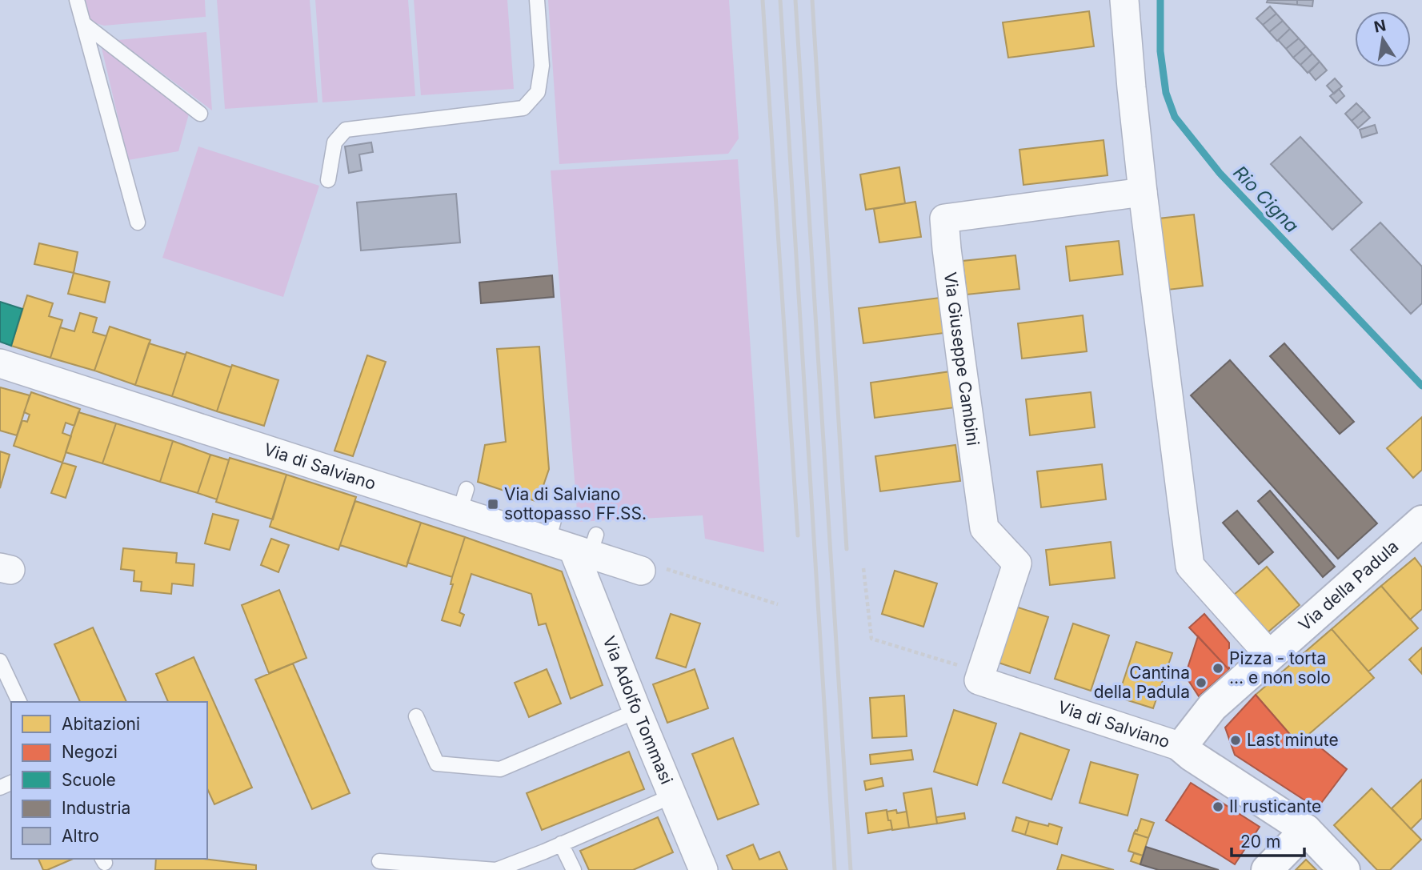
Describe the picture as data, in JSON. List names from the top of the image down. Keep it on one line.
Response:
{"streets":{"street":["Via Giuseppe Cambini","Via di Salviano","Via della Padula","Via Adolfo Tommasi"]},"crossings":[["Via Giuseppe Cambini","Via di Salviano"],["Via di Salviano","Via della Padula"],["Via di Salviano","Via Adolfo Tommasi"]],"water":["Rio Cigna"],"places":{"transit":["Via di Salviano sottopasso FF.SS."],"other":["Pizza - torta … e non solo","Cantina della Padula","Last minute","Il rusticante"]},"legend":["Abitazioni","Negozi","Scuole","Industria","Altro"],"scale_bar":"20 m","north":"top"}
